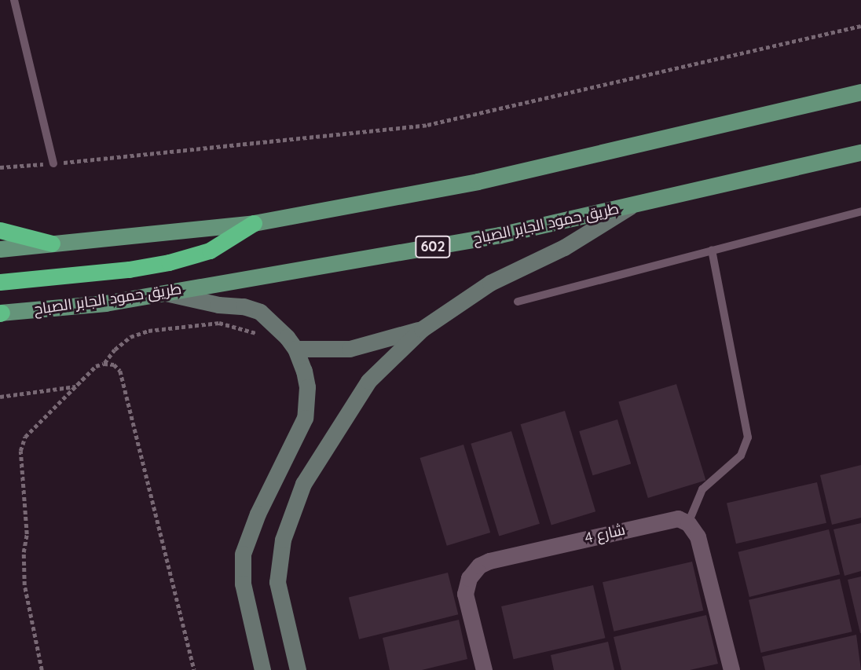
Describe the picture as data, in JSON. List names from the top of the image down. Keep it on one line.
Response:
{"streets":{"main road":["طريق حمود الجابر الصباح","602"],"street":["شارع 4"]}}
